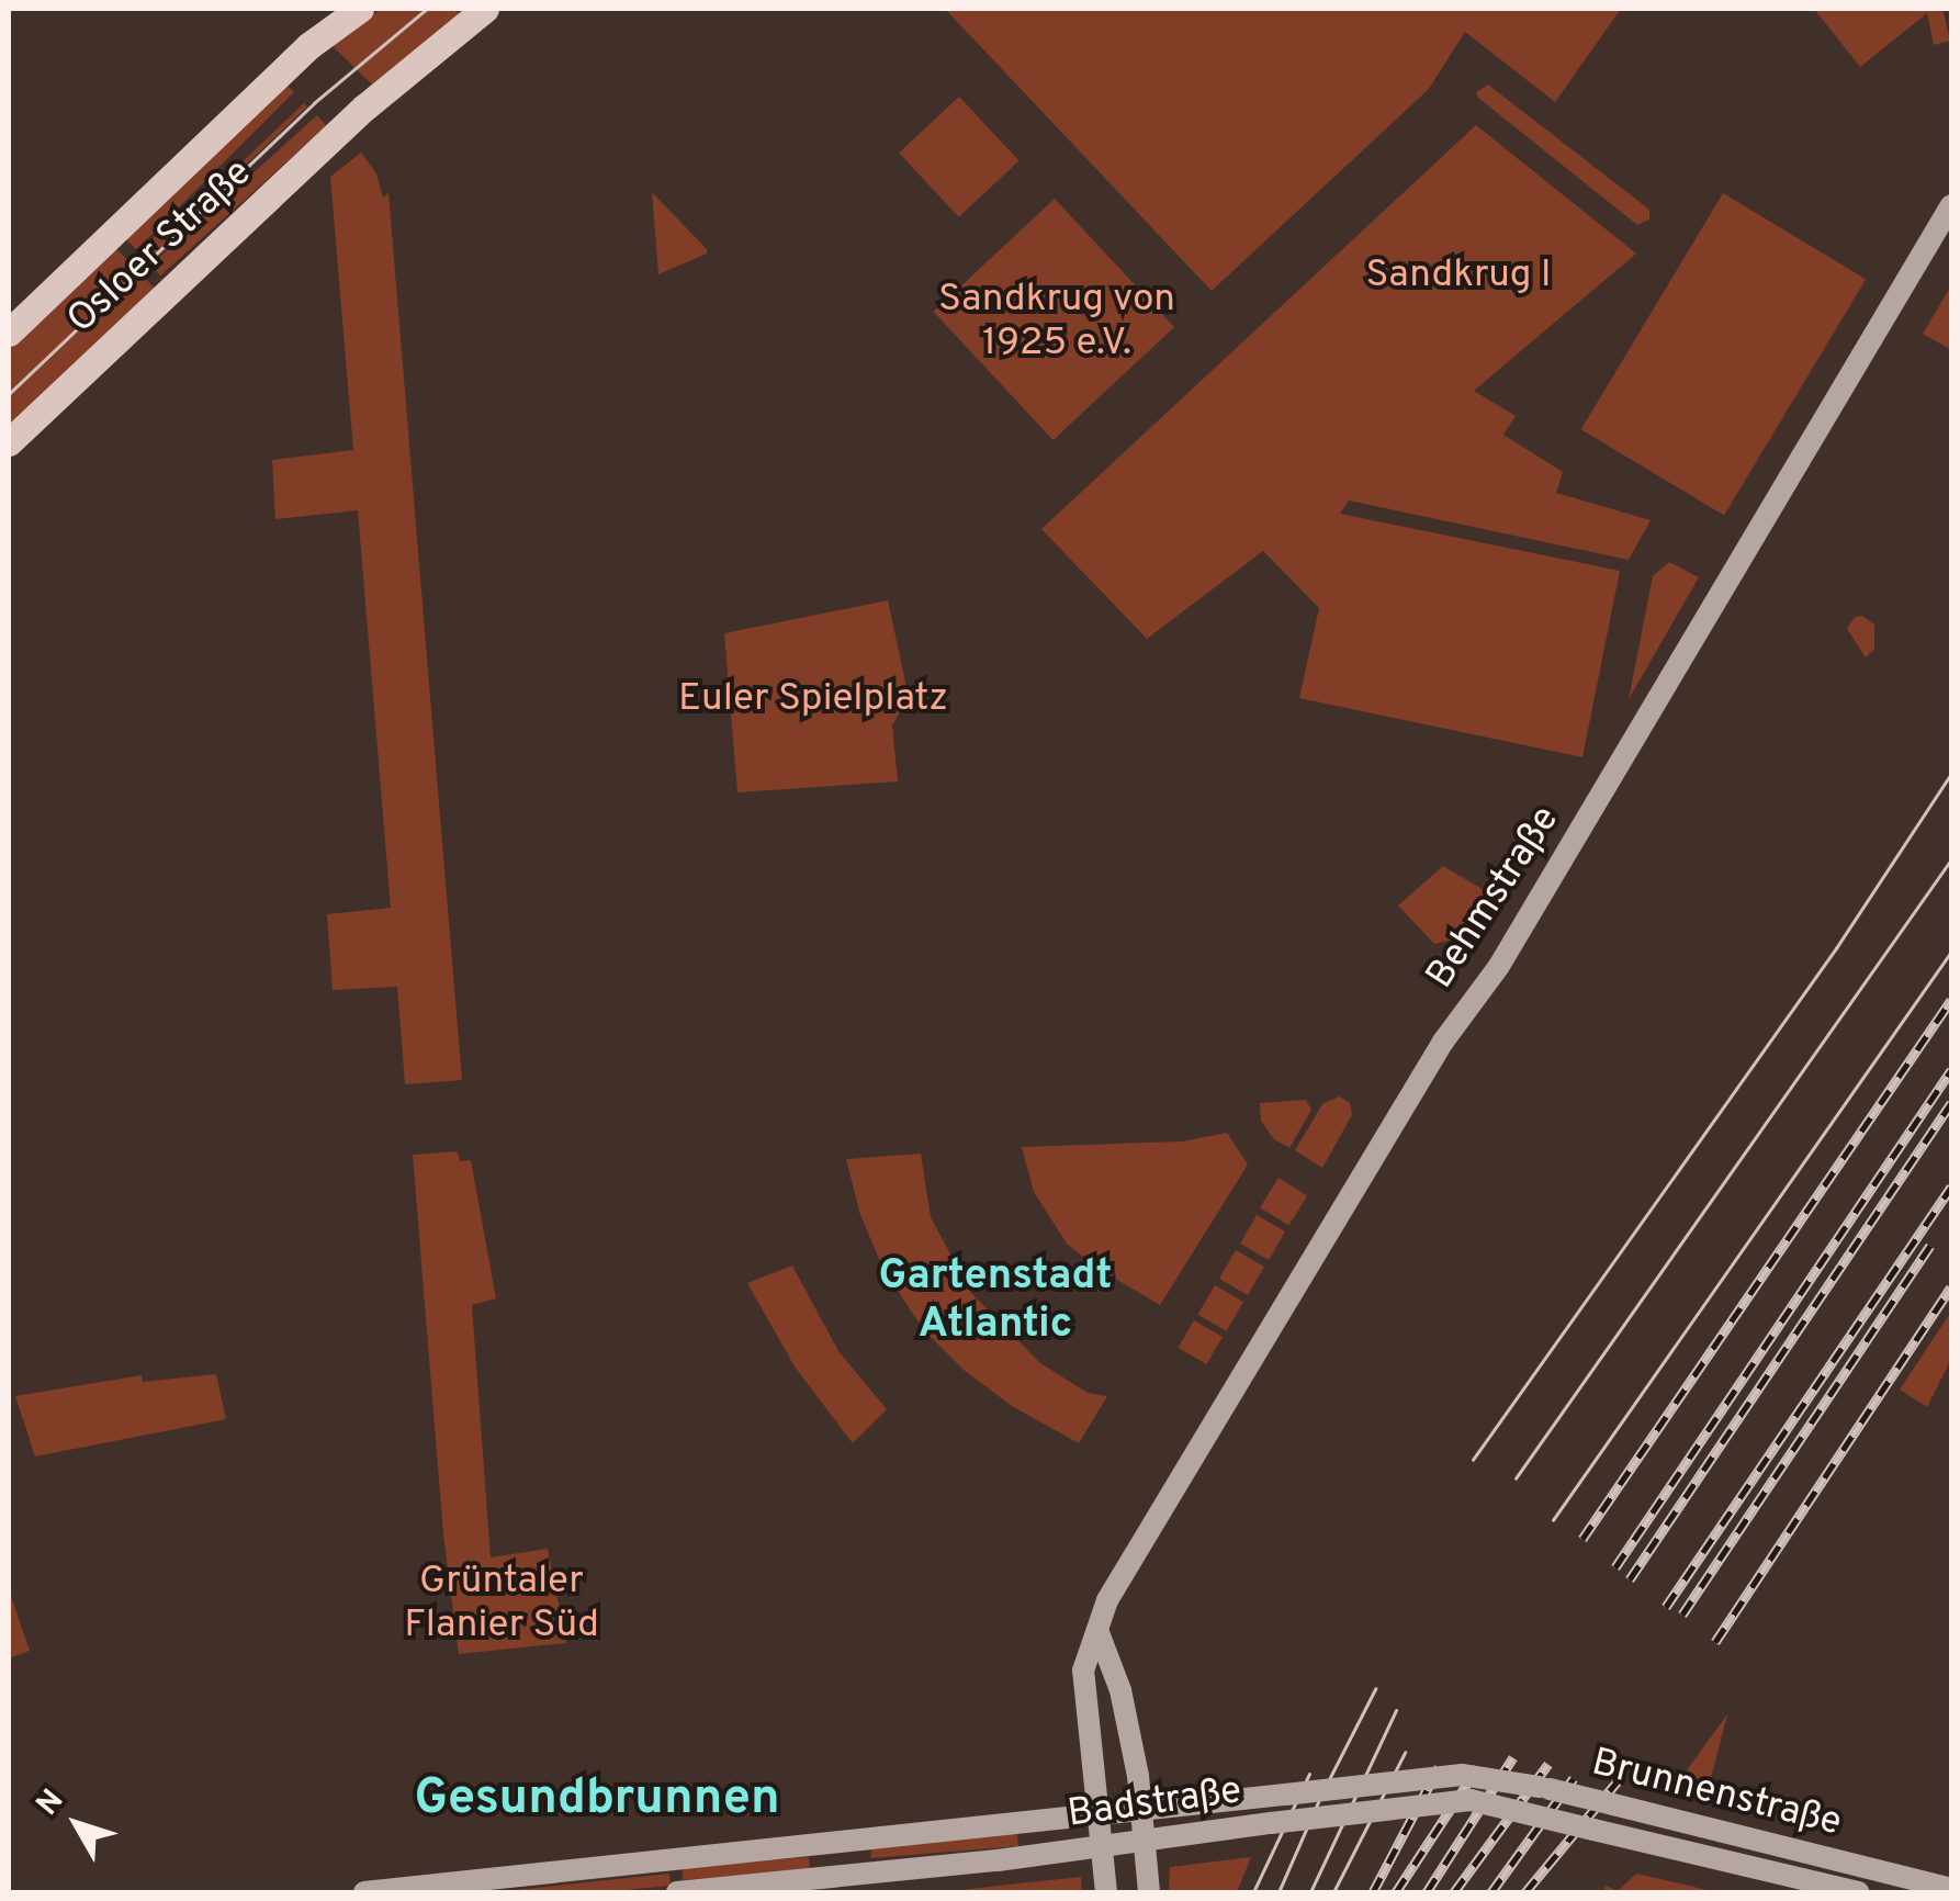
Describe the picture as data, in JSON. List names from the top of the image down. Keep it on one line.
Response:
{"streets":{"main road":["Osloer Straße","Behmstraße","Brunnenstraße","Badstraße"]},"crossings":[["Behmstraße","Badstraße"],["Brunnenstraße","Badstraße"]],"districts":["Gartenstadt Atlantic","Gesundbrunnen"],"parks":["Sandkrug I","Sandkrug von 1925 e.V.","Euler Spielplatz","Grüntaler Flanier Süd"],"north":"top left"}
